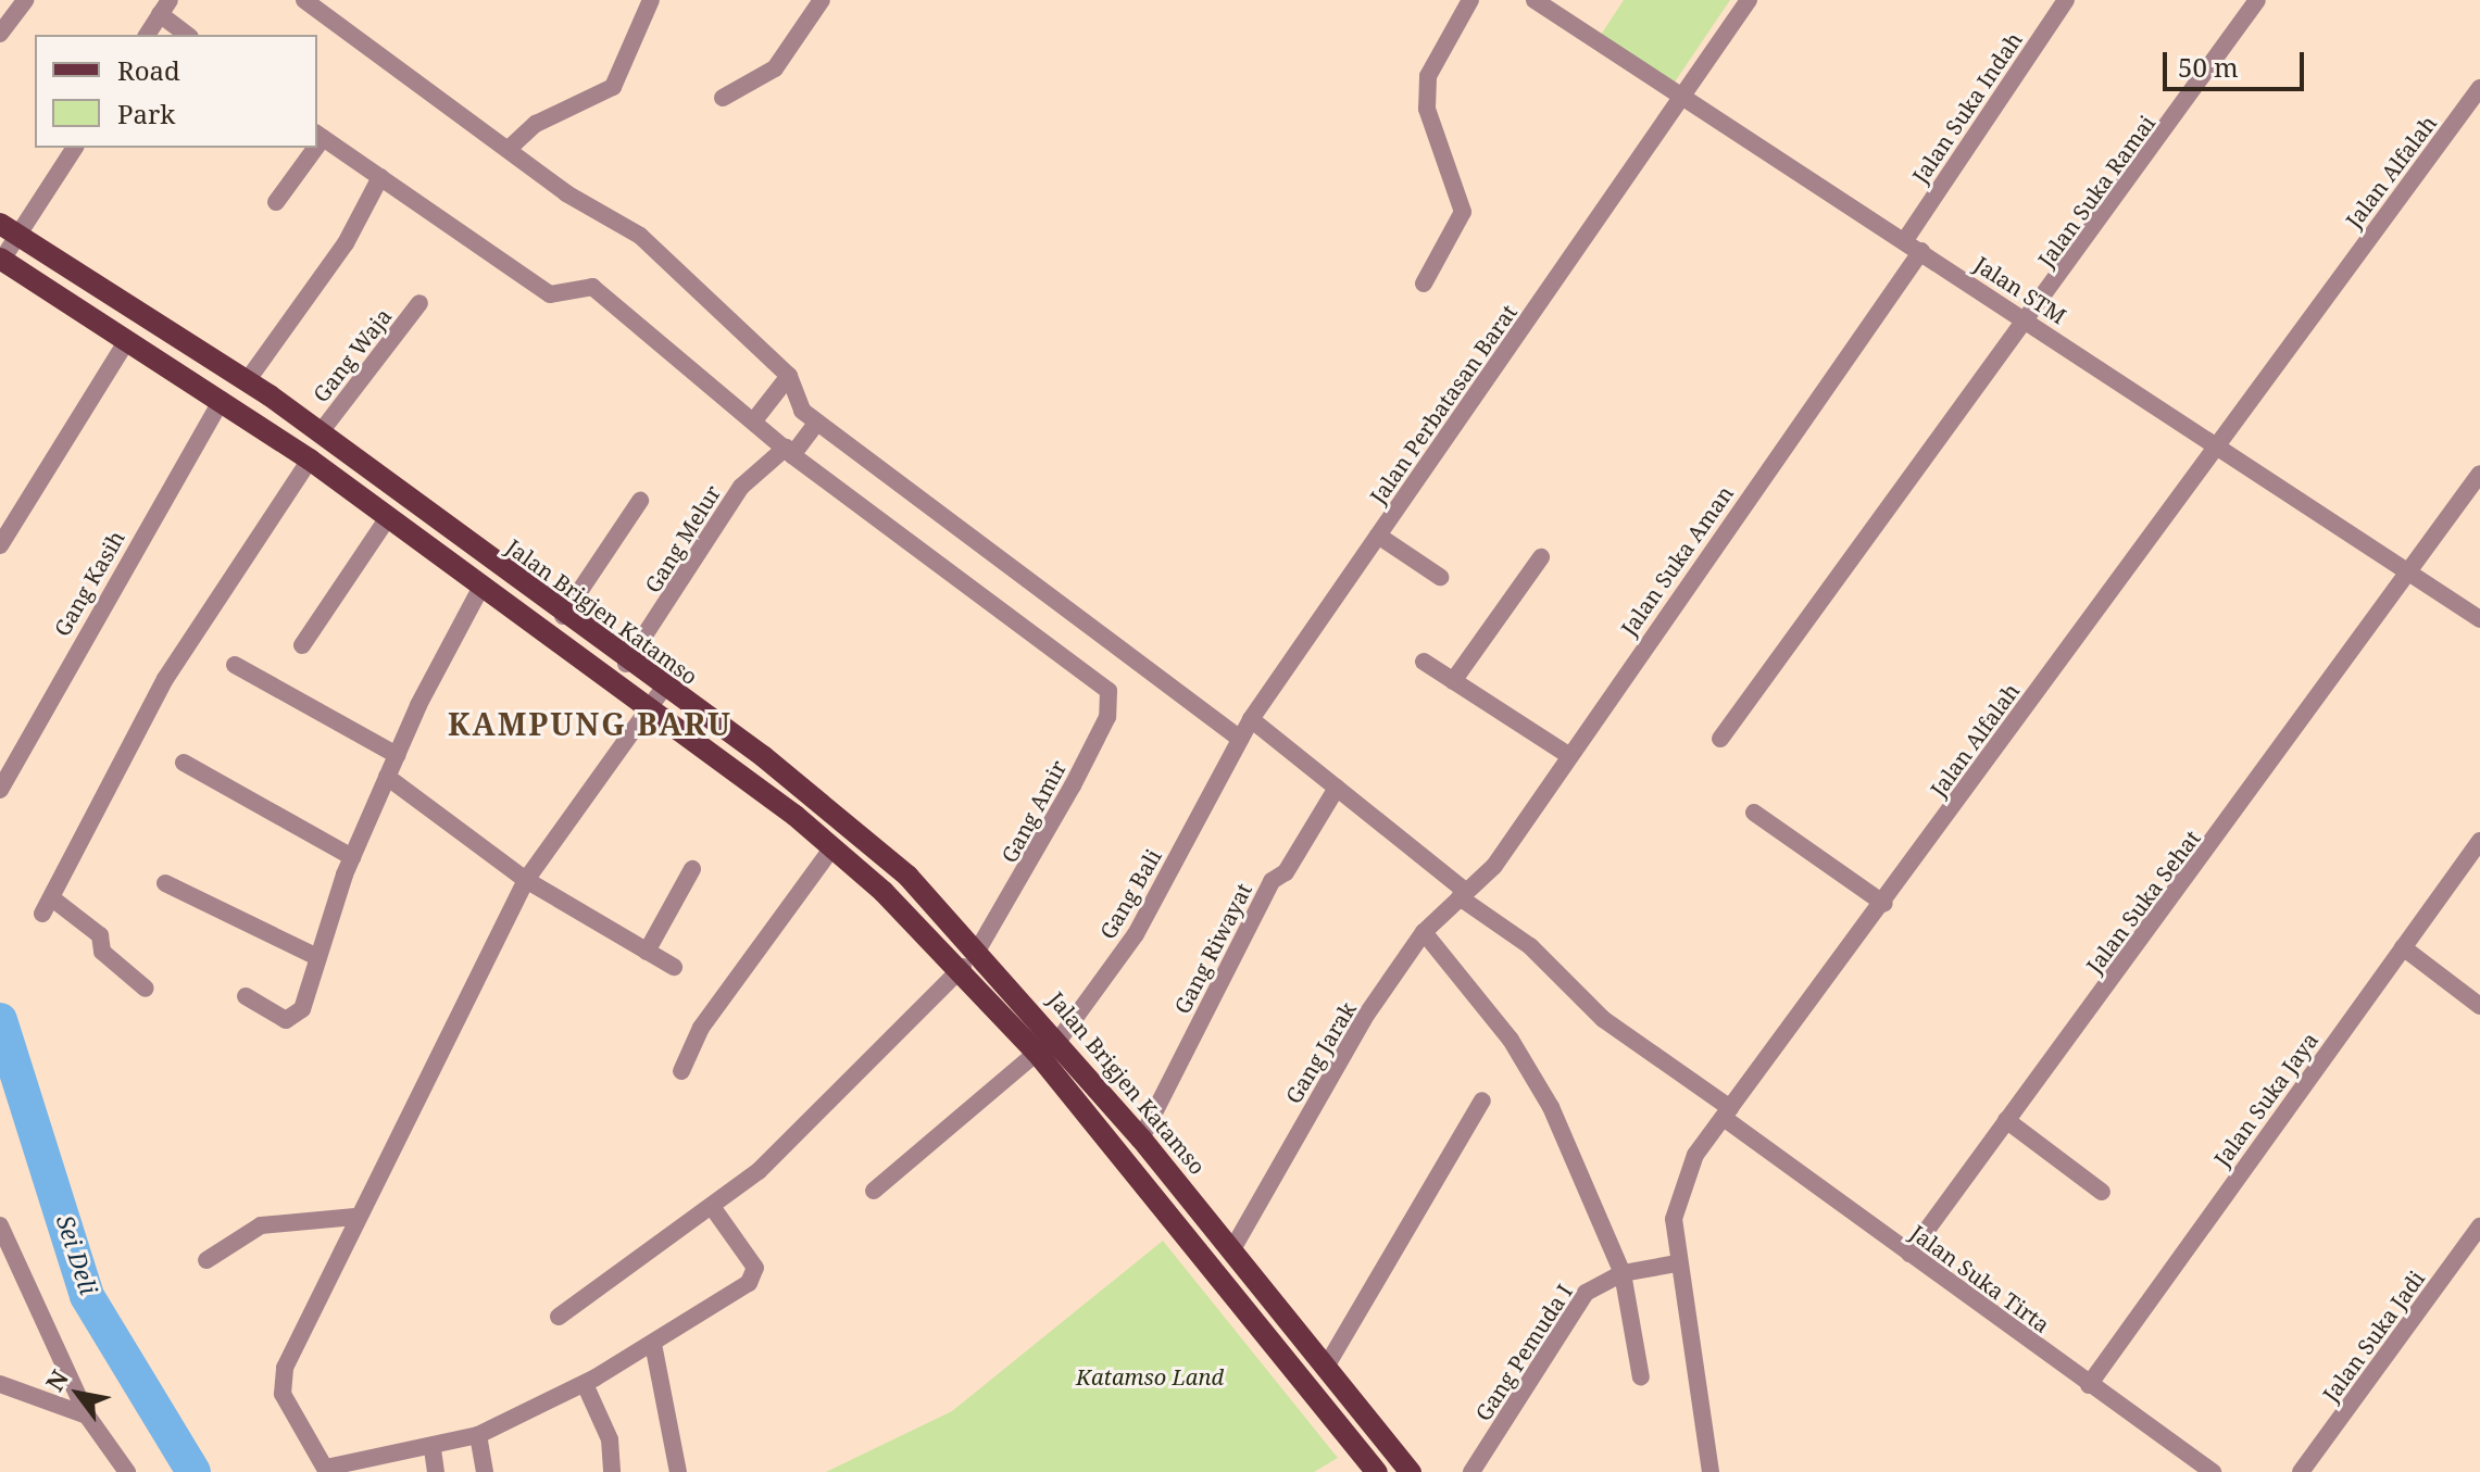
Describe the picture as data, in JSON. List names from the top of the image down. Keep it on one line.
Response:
{"streets":{"main road":["Jalan Brigjen Katamso"],"street":["Jalan Suka Indah","Jalan Alfalah","Jalan Suka Ramai","Jalan STM","Gang Waja","Jalan Perbatasan Barat","Gang Melur","Jalan Suka Aman","Gang Kasih","Gang Amir","Gang Bali","Jalan Suka Sehat","Gang Riwayat","Gang Jarak","Jalan Suka Jaya","Jalan Suka Tirta","Jalan Suka Jadi","Gang Pemuda I"]},"crossings":[["Jalan Suka Indah","Jalan STM"],["Jalan Alfalah","Jalan STM"],["Jalan Alfalah","Jalan Suka Tirta"],["Jalan Alfalah","Gang Pemuda I"],["Jalan Suka Ramai","Jalan STM"],["Jalan STM","Jalan Perbatasan Barat"],["Jalan STM","Jalan Suka Aman"],["Jalan STM","Jalan Suka Sehat"],["Gang Waja","Jalan Brigjen Katamso"],["Jalan Perbatasan Barat","Gang Bali"],["Jalan Perbatasan Barat","Jalan Suka Tirta"],["Gang Melur","Jalan Brigjen Katamso"],["Gang Melur","Gang Amir"],["Jalan Suka Aman","Gang Jarak"],["Jalan Suka Aman","Jalan Suka Tirta"],["Jalan Brigjen Katamso","Gang Amir"],["Jalan Brigjen Katamso","Gang Bali"],["Jalan Brigjen Katamso","Gang Riwayat"],["Jalan Brigjen Katamso","Gang Jarak"],["Jalan Suka Sehat","Jalan Suka Tirta"],["Gang Riwayat","Jalan Suka Tirta"],["Gang Jarak","Jalan Suka Tirta"],["Jalan Suka Jaya","Jalan Suka Tirta"]],"districts":["KAMPUNG BARU"],"water":["Sei Deli"],"parks":["Katamso Land"],"legend":["Road","Park"],"scale_bar":"50 m","north":"top left"}
